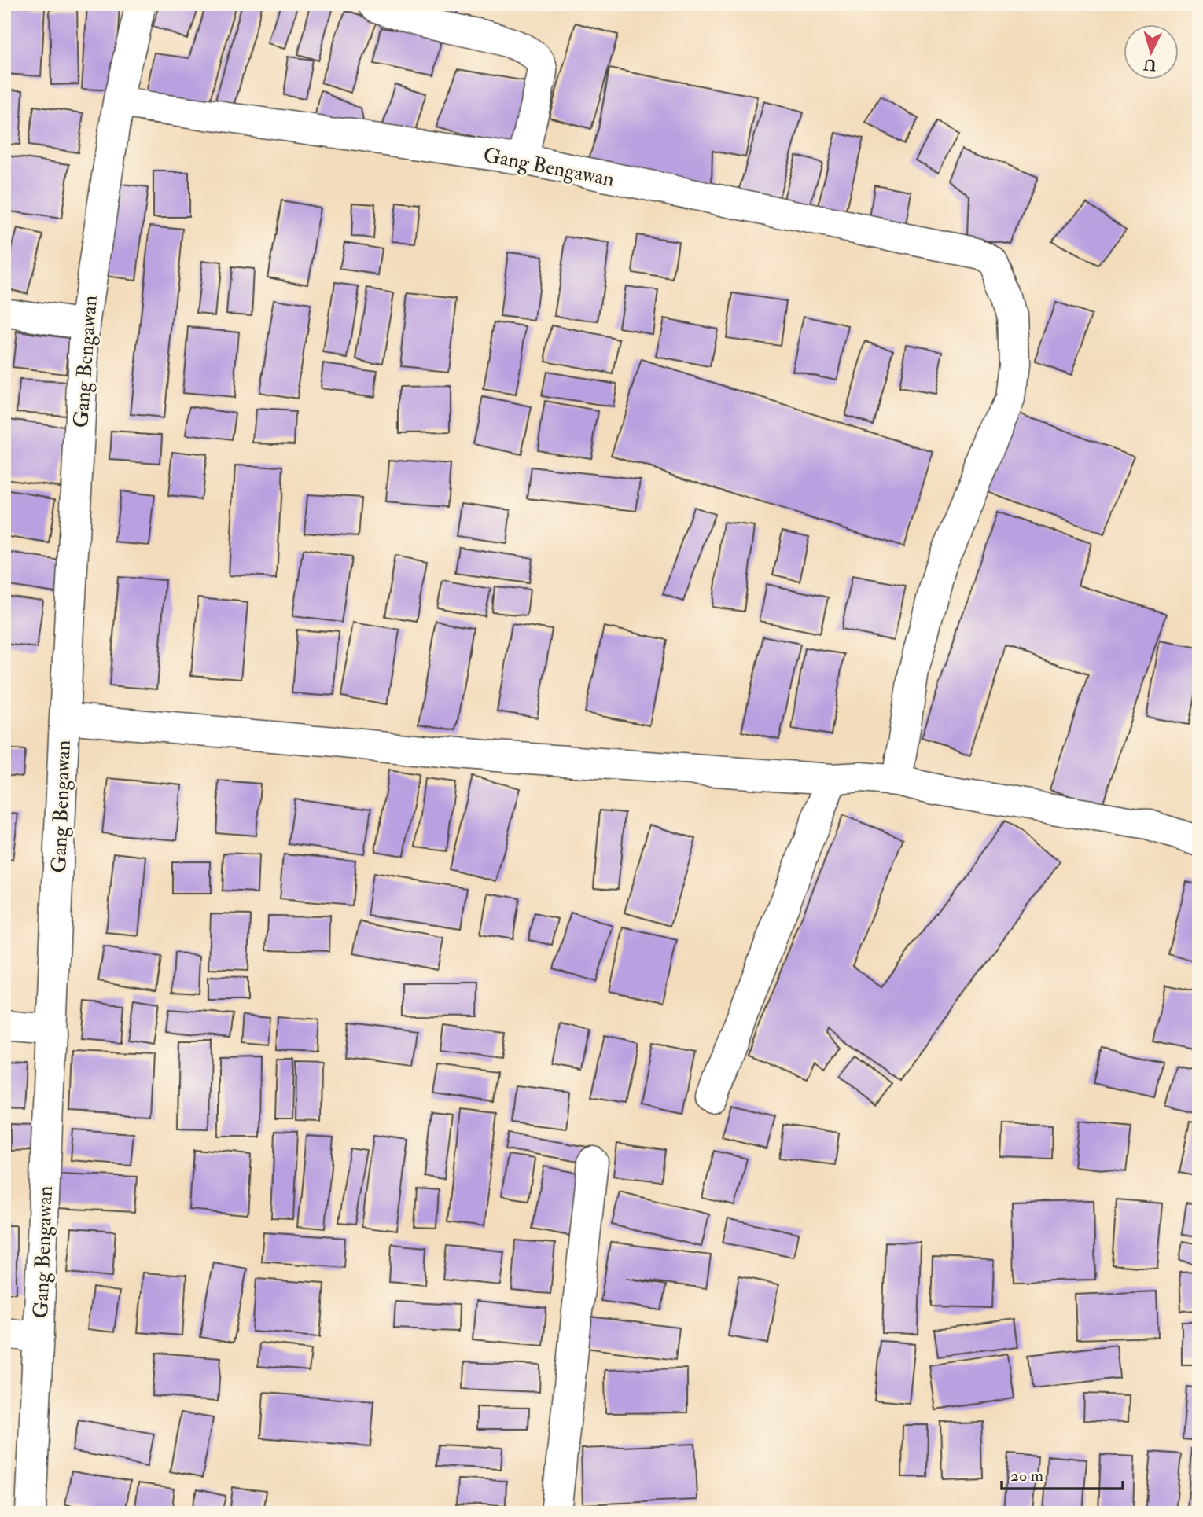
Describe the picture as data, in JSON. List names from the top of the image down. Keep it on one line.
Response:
{"streets":{"street":["Gang Bengawan"]},"scale_bar":"20 m","north":"bottom"}
